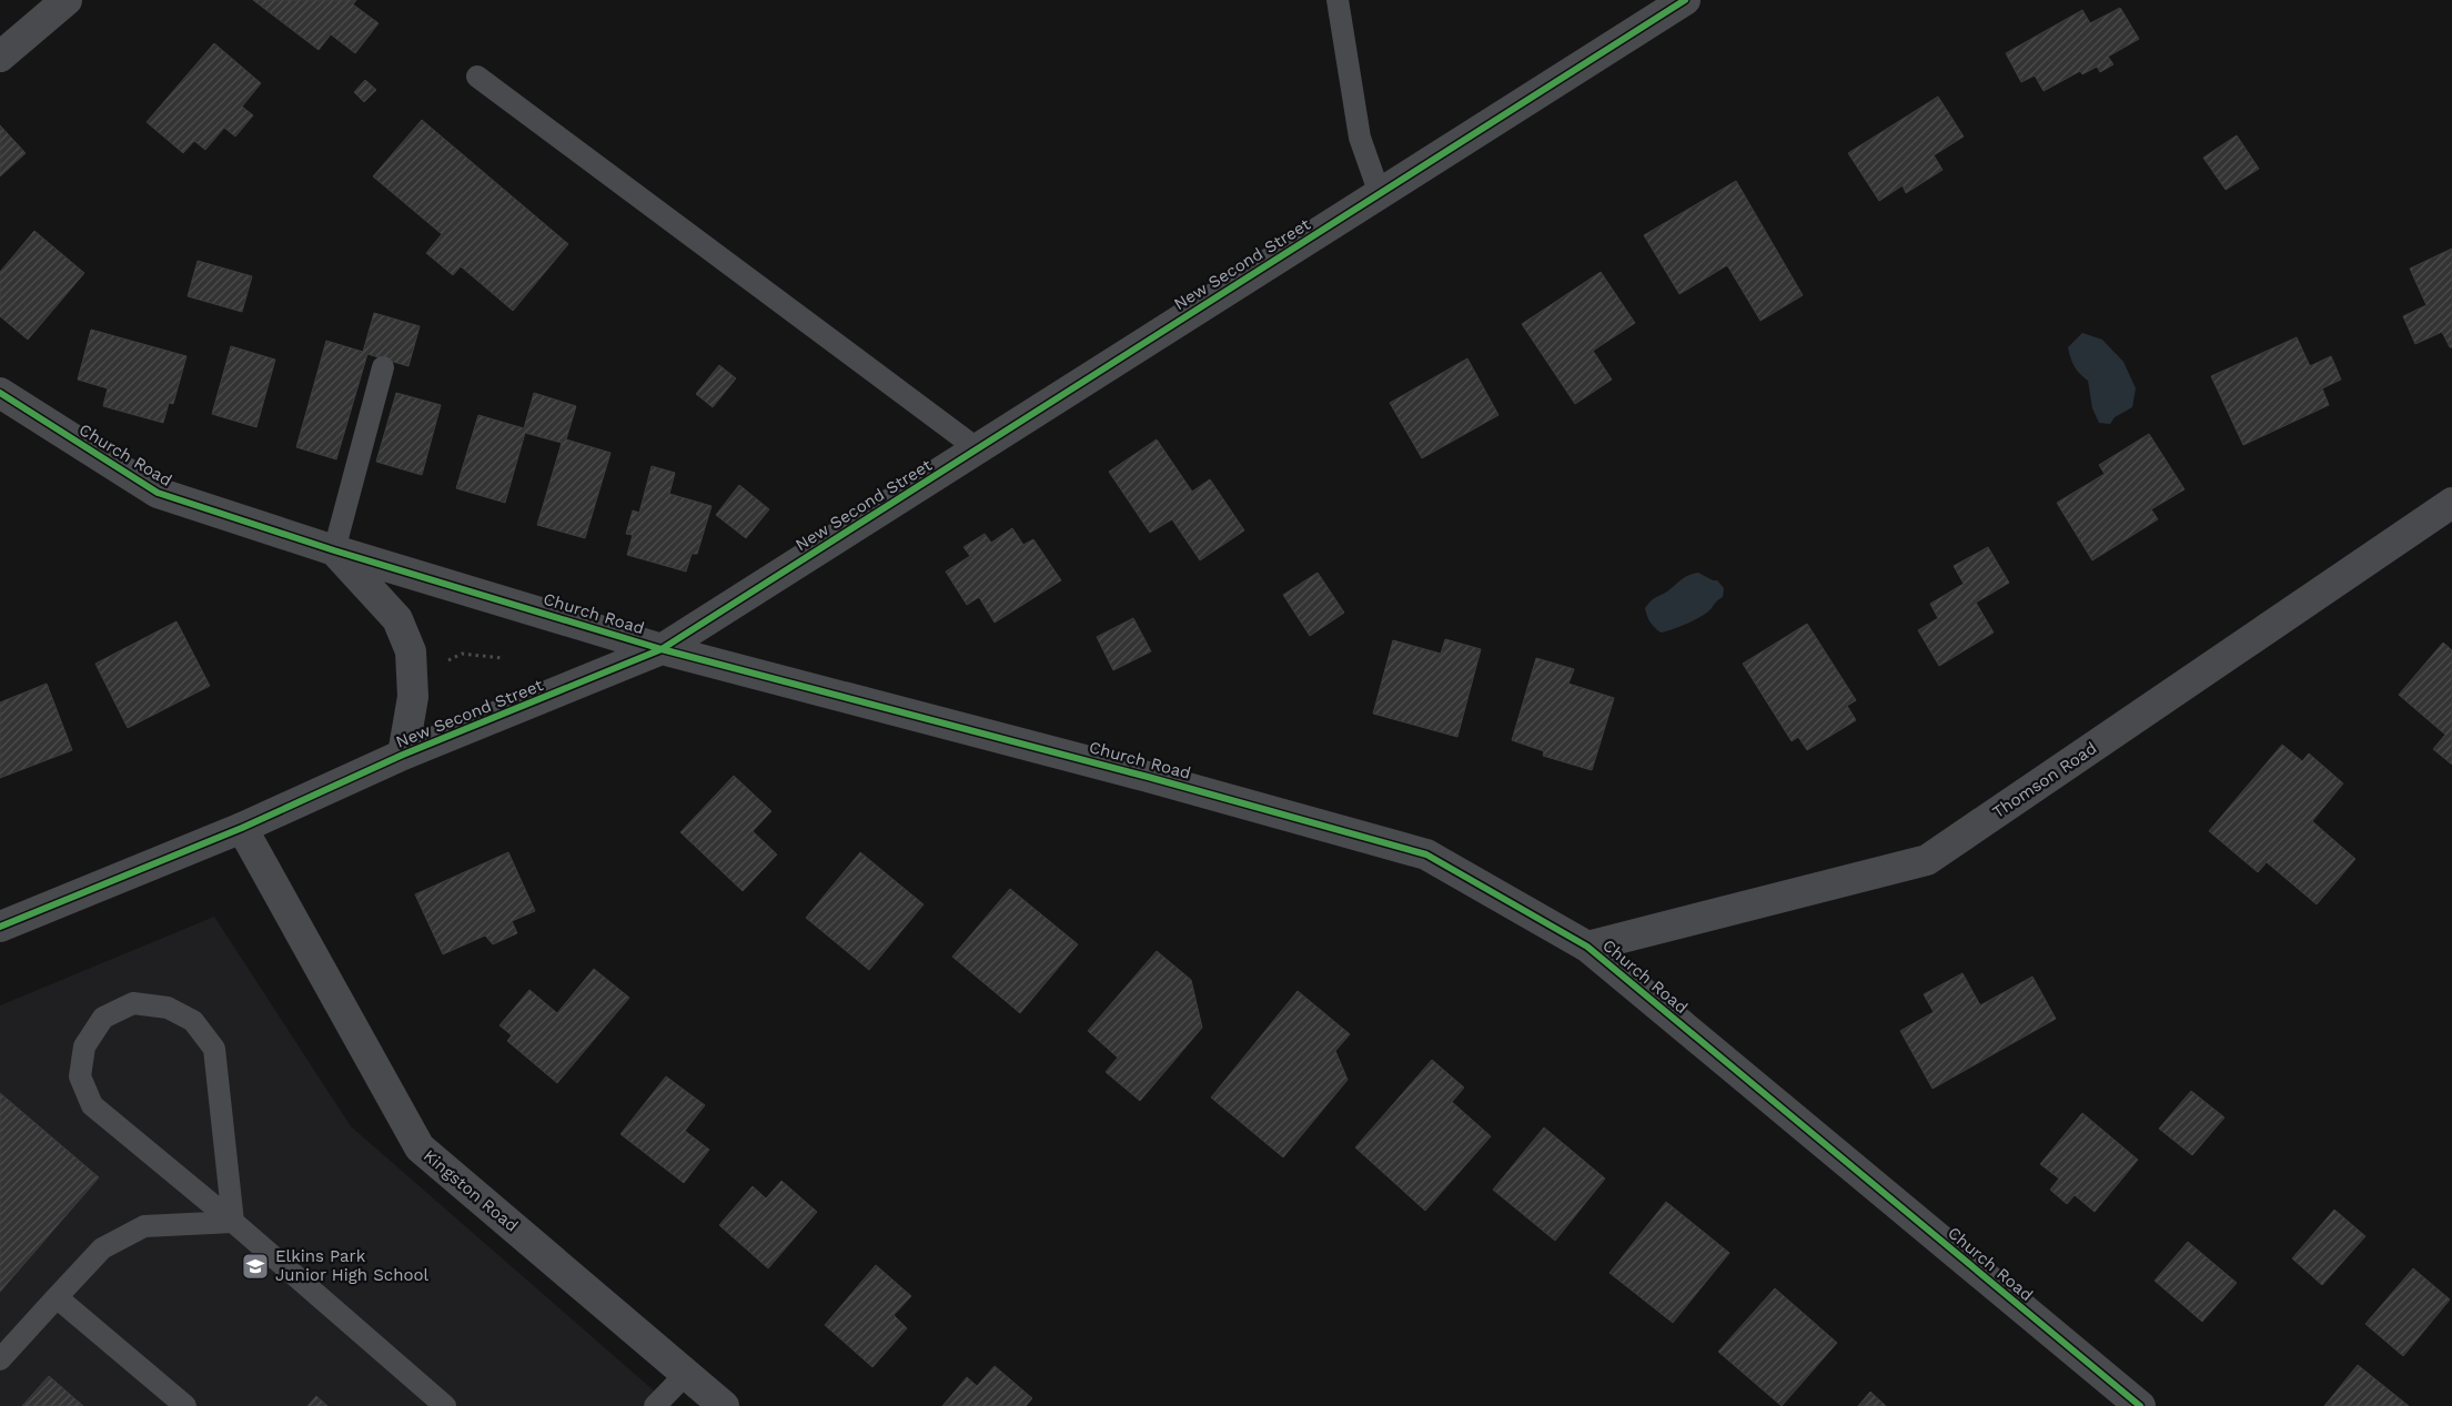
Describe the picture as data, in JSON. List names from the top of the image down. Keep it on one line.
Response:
{"streets":{"street":["New Second Street","Church Road","Thomson Road","Kingston Road"]},"crossings":[["New Second Street","Church Road"],["New Second Street","Kingston Road"],["Church Road","Thomson Road"]],"places":{"school or university":["Elkins Park Junior High School"]}}
